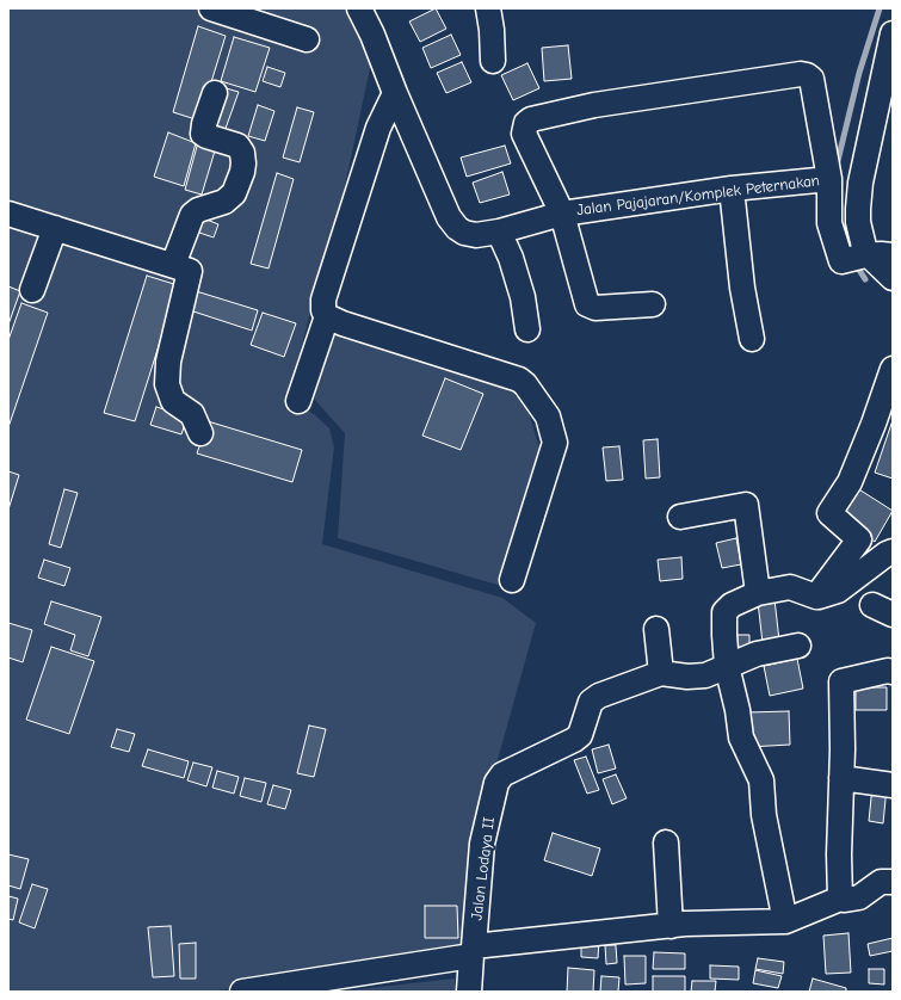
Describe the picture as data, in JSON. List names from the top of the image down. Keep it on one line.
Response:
{"streets":{"street":["Jalan Pajajaran/Komplek Peternakan","Jalan Lodaya II"]}}
